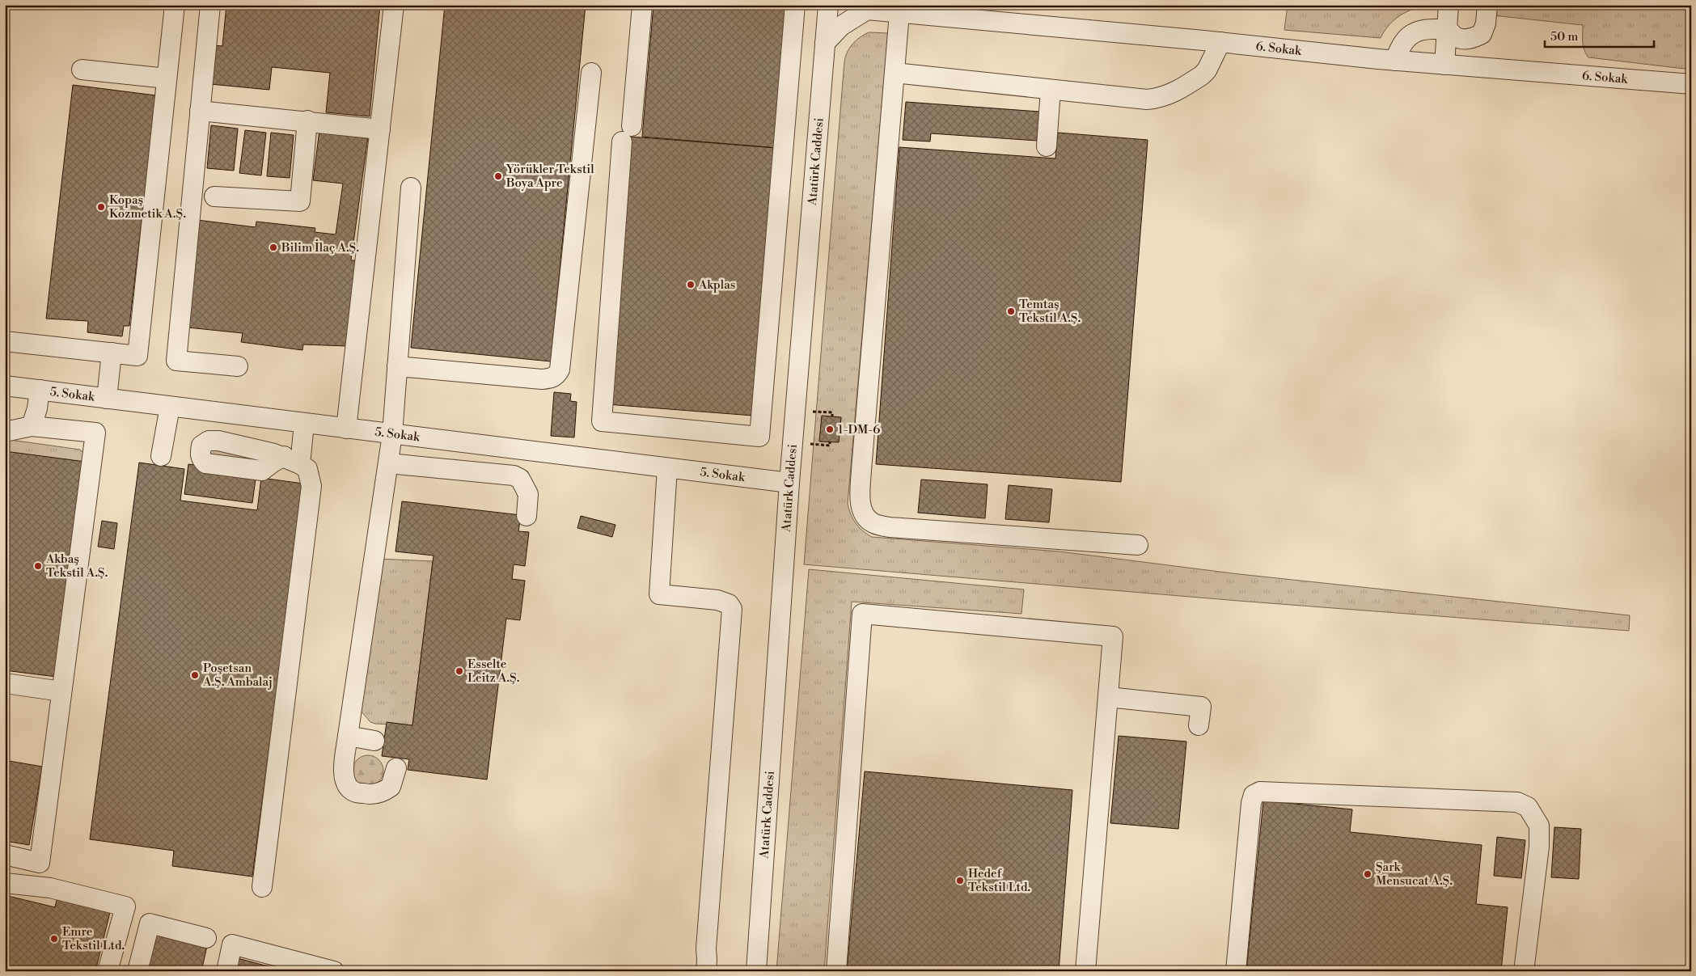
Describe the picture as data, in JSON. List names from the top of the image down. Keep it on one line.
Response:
{"streets":{"street":["6. Sokak","Atatürk Caddesi","5. Sokak"]},"crossings":[["Atatürk Caddesi","5. Sokak"]],"places":["Yörükler Tekstil Boya Apre","Kopaş Kozmetik A.Ş.","Bilim İlaç A.Ş.","Akplas","Temtaş Tekstil A.Ş.","1-DM-6","Akbaş Tekstil A.Ş.","Esselte Leitz A.Ş.","Poşetsan A.Ş. Ambalaj","Şark Mensucat A.Ş.","Hedef Tekstil Ltd.","Emre Tekstil Ltd."],"scale_bar":"50 m"}
